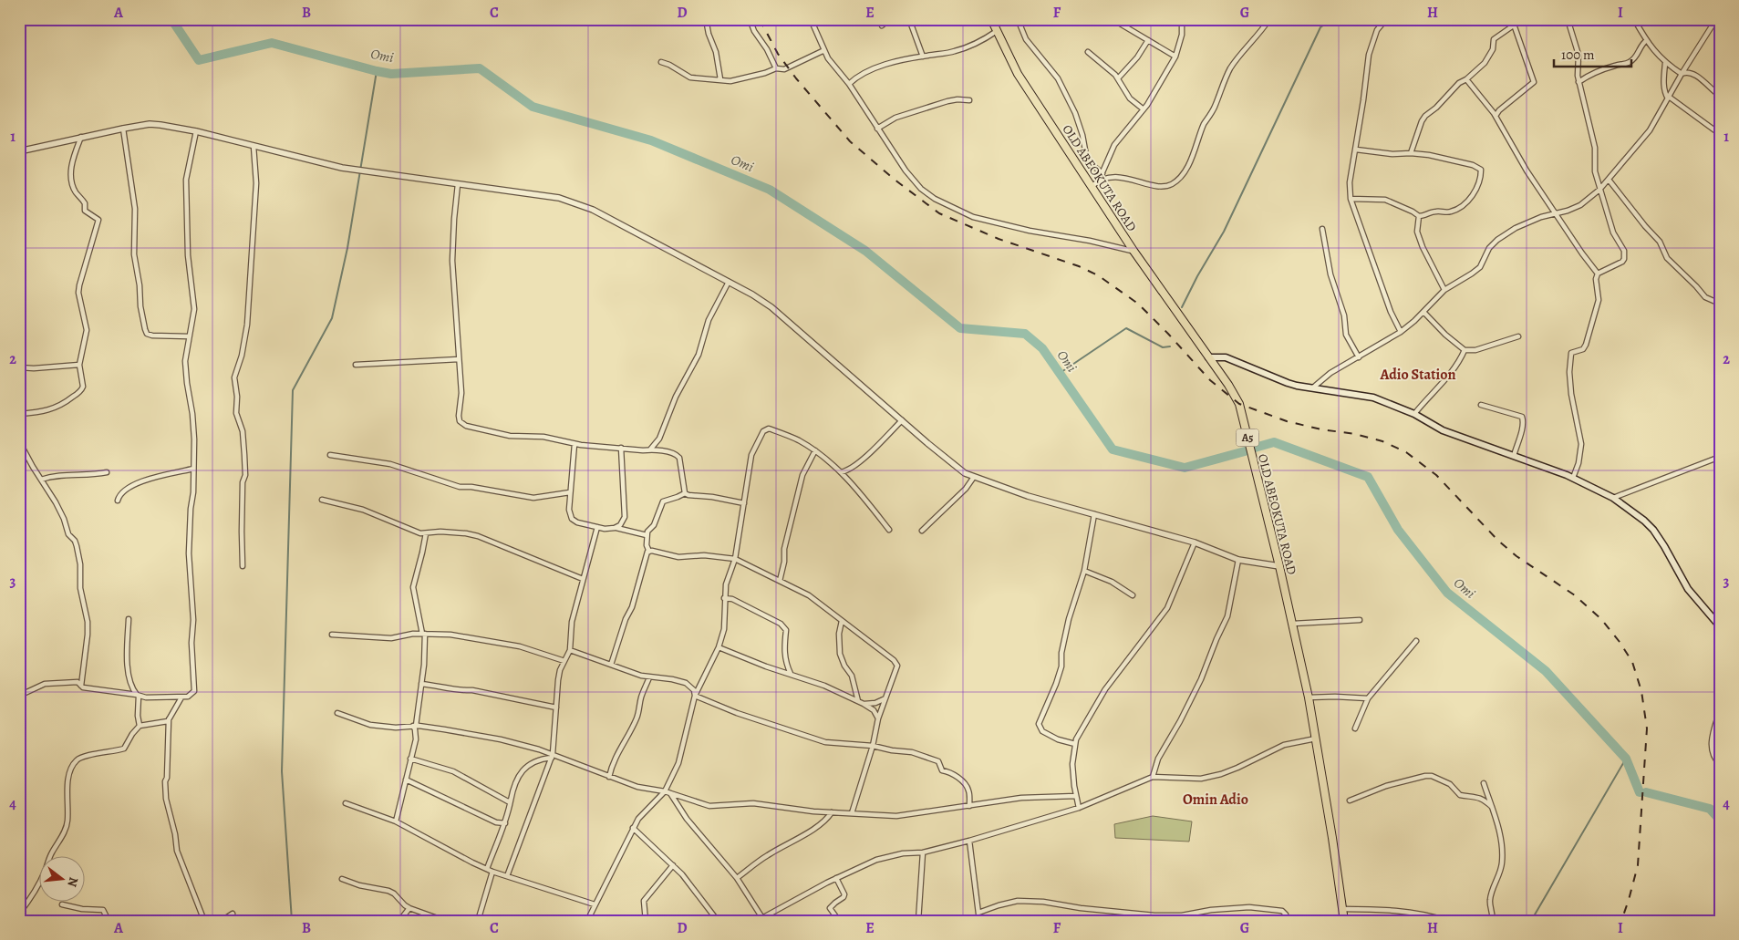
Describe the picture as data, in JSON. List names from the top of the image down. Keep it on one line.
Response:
{"streets":{"highway":["OLD ABEOKUTA ROAD","A5"]},"districts":["Adio Station","Omin Adio"],"water":["Omi"],"scale_bar":"100 m","north":"right","grid":{"columns":["A","B","C","D","E","F","G","H","I"],"rows":["1","2","3","4"]}}
